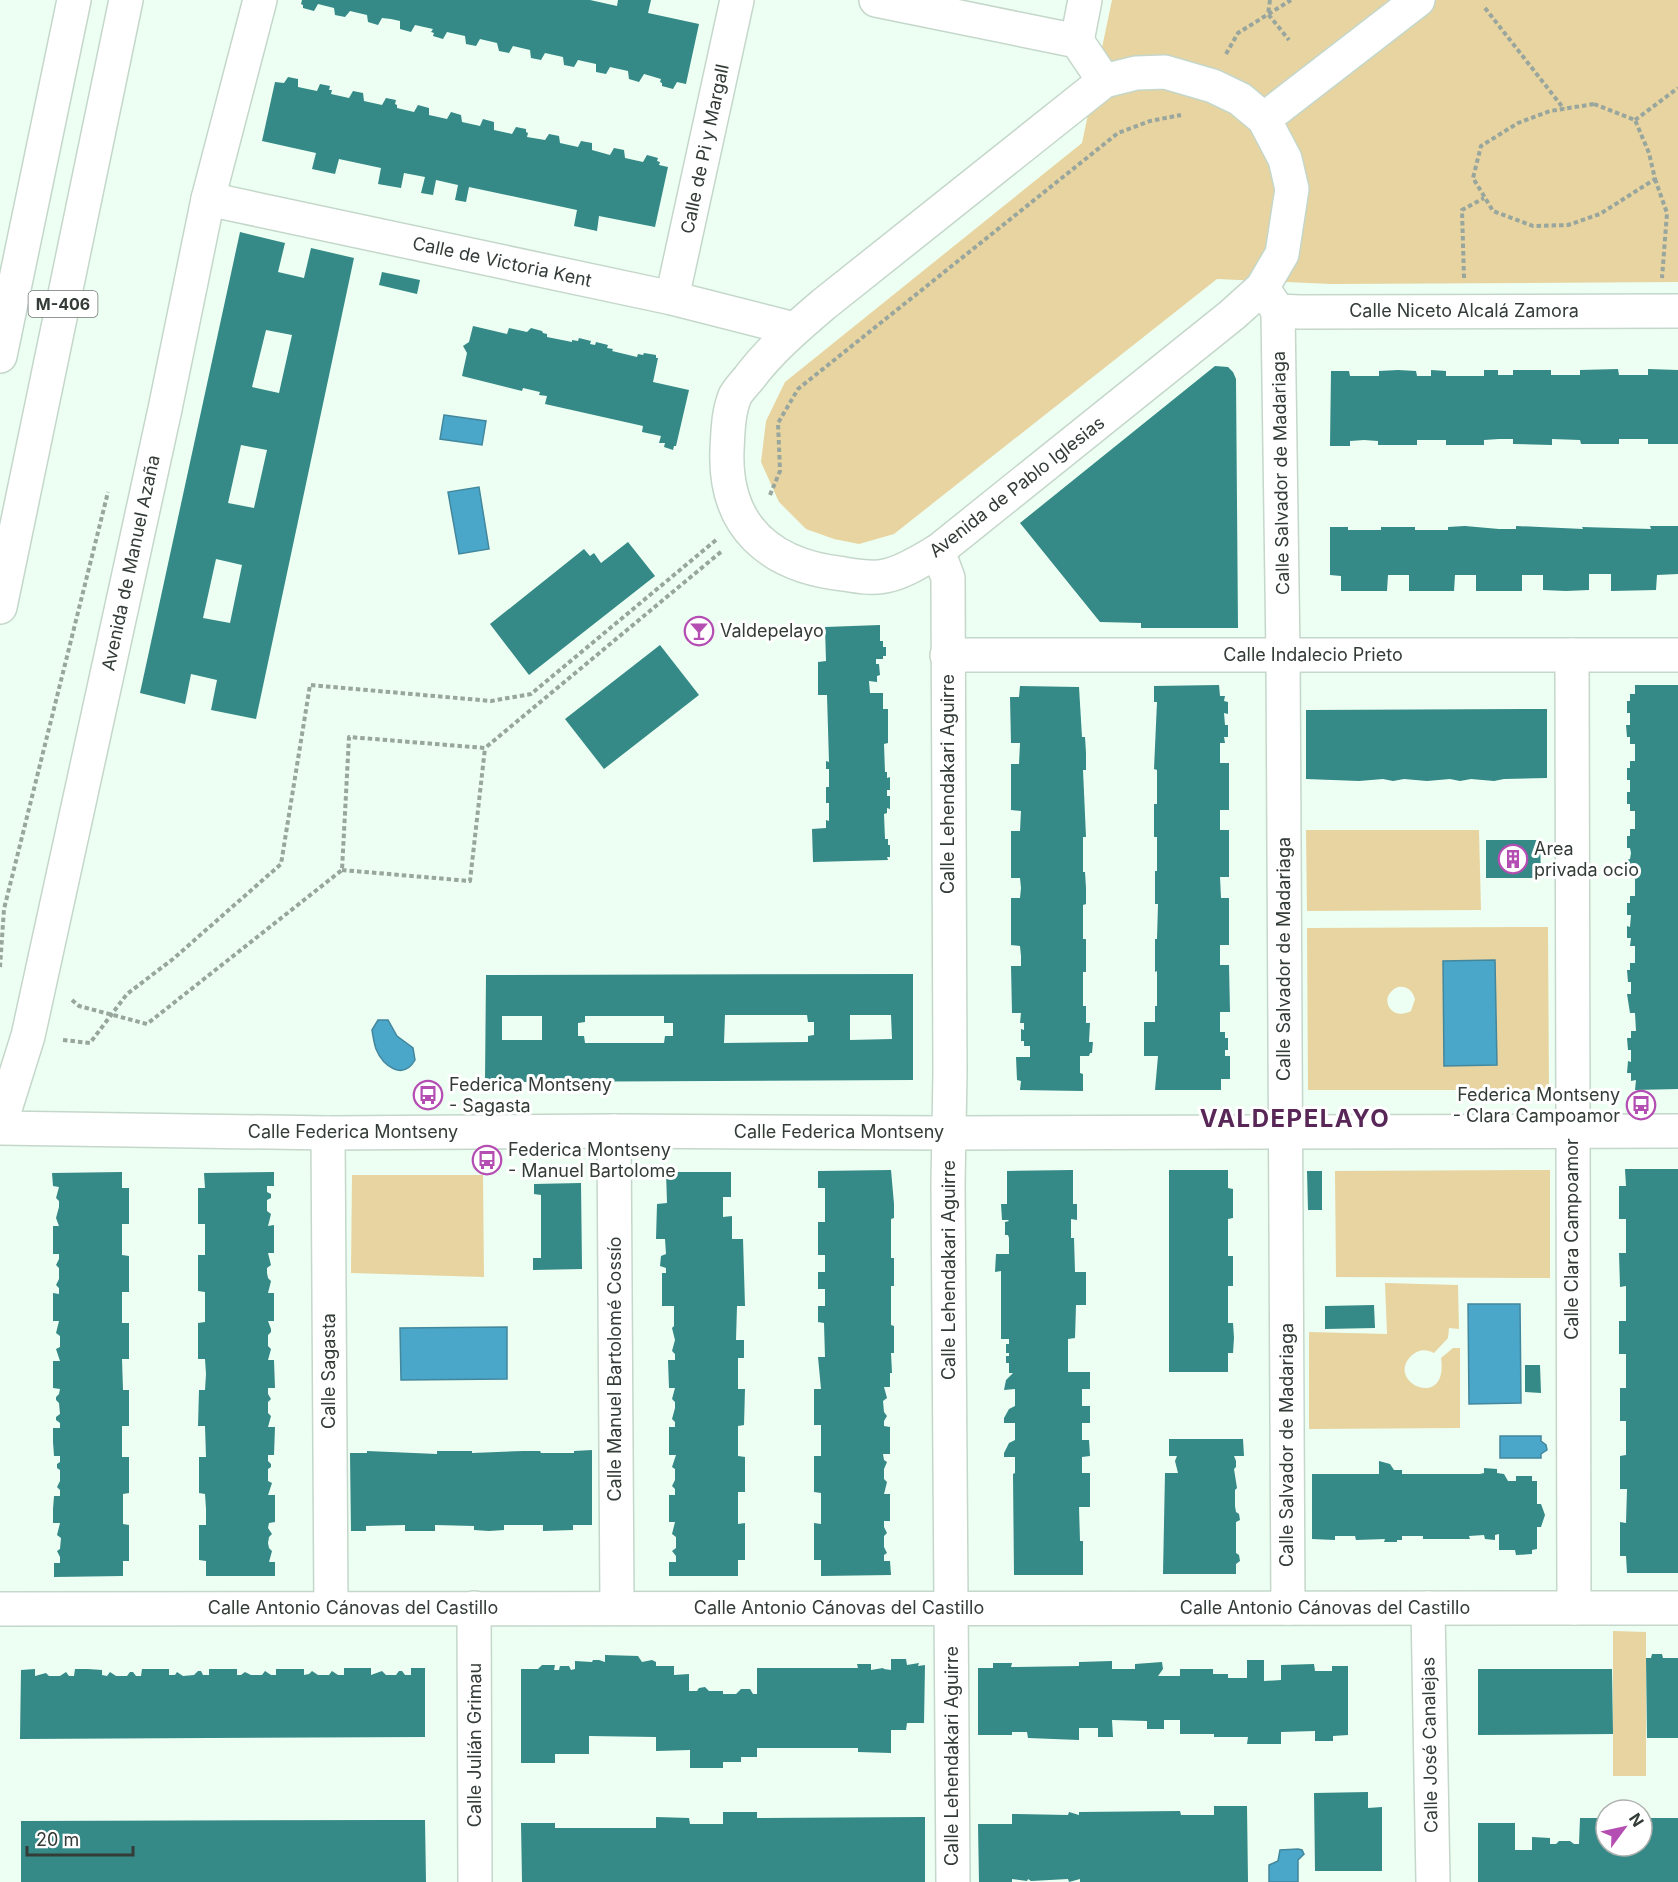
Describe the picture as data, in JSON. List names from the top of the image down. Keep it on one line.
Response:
{"streets":{"main road":["Calle de Pi y Margall","Calle de Victoria Kent","M-406","Calle Niceto Alcalá Zamora","Calle Salvador de Madariaga","Avenida de Pablo Iglesias","Avenida de Manuel Azaña","Calle Indalecio Prieto","Calle Lehendakari Aguirre","Calle Federica Montseny","Calle Clara Campoamor","Calle Manuel Bartolomé Cossío","Calle Sagasta","Calle Antonio Cánovas del Castillo","Calle Julián Grimau","Calle José Canalejas"]},"crossings":[["Calle de Pi y Margall","Calle de Victoria Kent"],["Calle de Victoria Kent","Avenida de Pablo Iglesias"],["Calle de Victoria Kent","Avenida de Manuel Azaña"],["Calle Niceto Alcalá Zamora","Calle Salvador de Madariaga"],["Calle Niceto Alcalá Zamora","Avenida de Pablo Iglesias"],["Calle Salvador de Madariaga","Avenida de Pablo Iglesias"],["Calle Salvador de Madariaga","Calle Indalecio Prieto"],["Calle Salvador de Madariaga","Calle Federica Montseny"],["Calle Salvador de Madariaga","Calle Antonio Cánovas del Castillo"],["Avenida de Pablo Iglesias","Calle Lehendakari Aguirre"],["Avenida de Manuel Azaña","Calle Federica Montseny"],["Calle Indalecio Prieto","Calle Lehendakari Aguirre"],["Calle Indalecio Prieto","Calle Clara Campoamor"],["Calle Lehendakari Aguirre","Calle Federica Montseny"],["Calle Lehendakari Aguirre","Calle Antonio Cánovas del Castillo"],["Calle Federica Montseny","Calle Clara Campoamor"],["Calle Federica Montseny","Calle Manuel Bartolomé Cossío"],["Calle Federica Montseny","Calle Sagasta"],["Calle Clara Campoamor","Calle Antonio Cánovas del Castillo"],["Calle Manuel Bartolomé Cossío","Calle Antonio Cánovas del Castillo"],["Calle Sagasta","Calle Antonio Cánovas del Castillo"],["Calle Antonio Cánovas del Castillo","Calle Julián Grimau"],["Calle Antonio Cánovas del Castillo","Calle José Canalejas"]],"districts":["VALDEPELAYO"],"places":{"bar":["Valdepelayo"],"building":["Area privada ocio"],"bus stop":["Federica Montseny - Sagasta","Federica Montseny - Clara Campoamor","Federica Montseny - Manuel Bartolome"]},"scale_bar":"20 m","north":"top right"}
